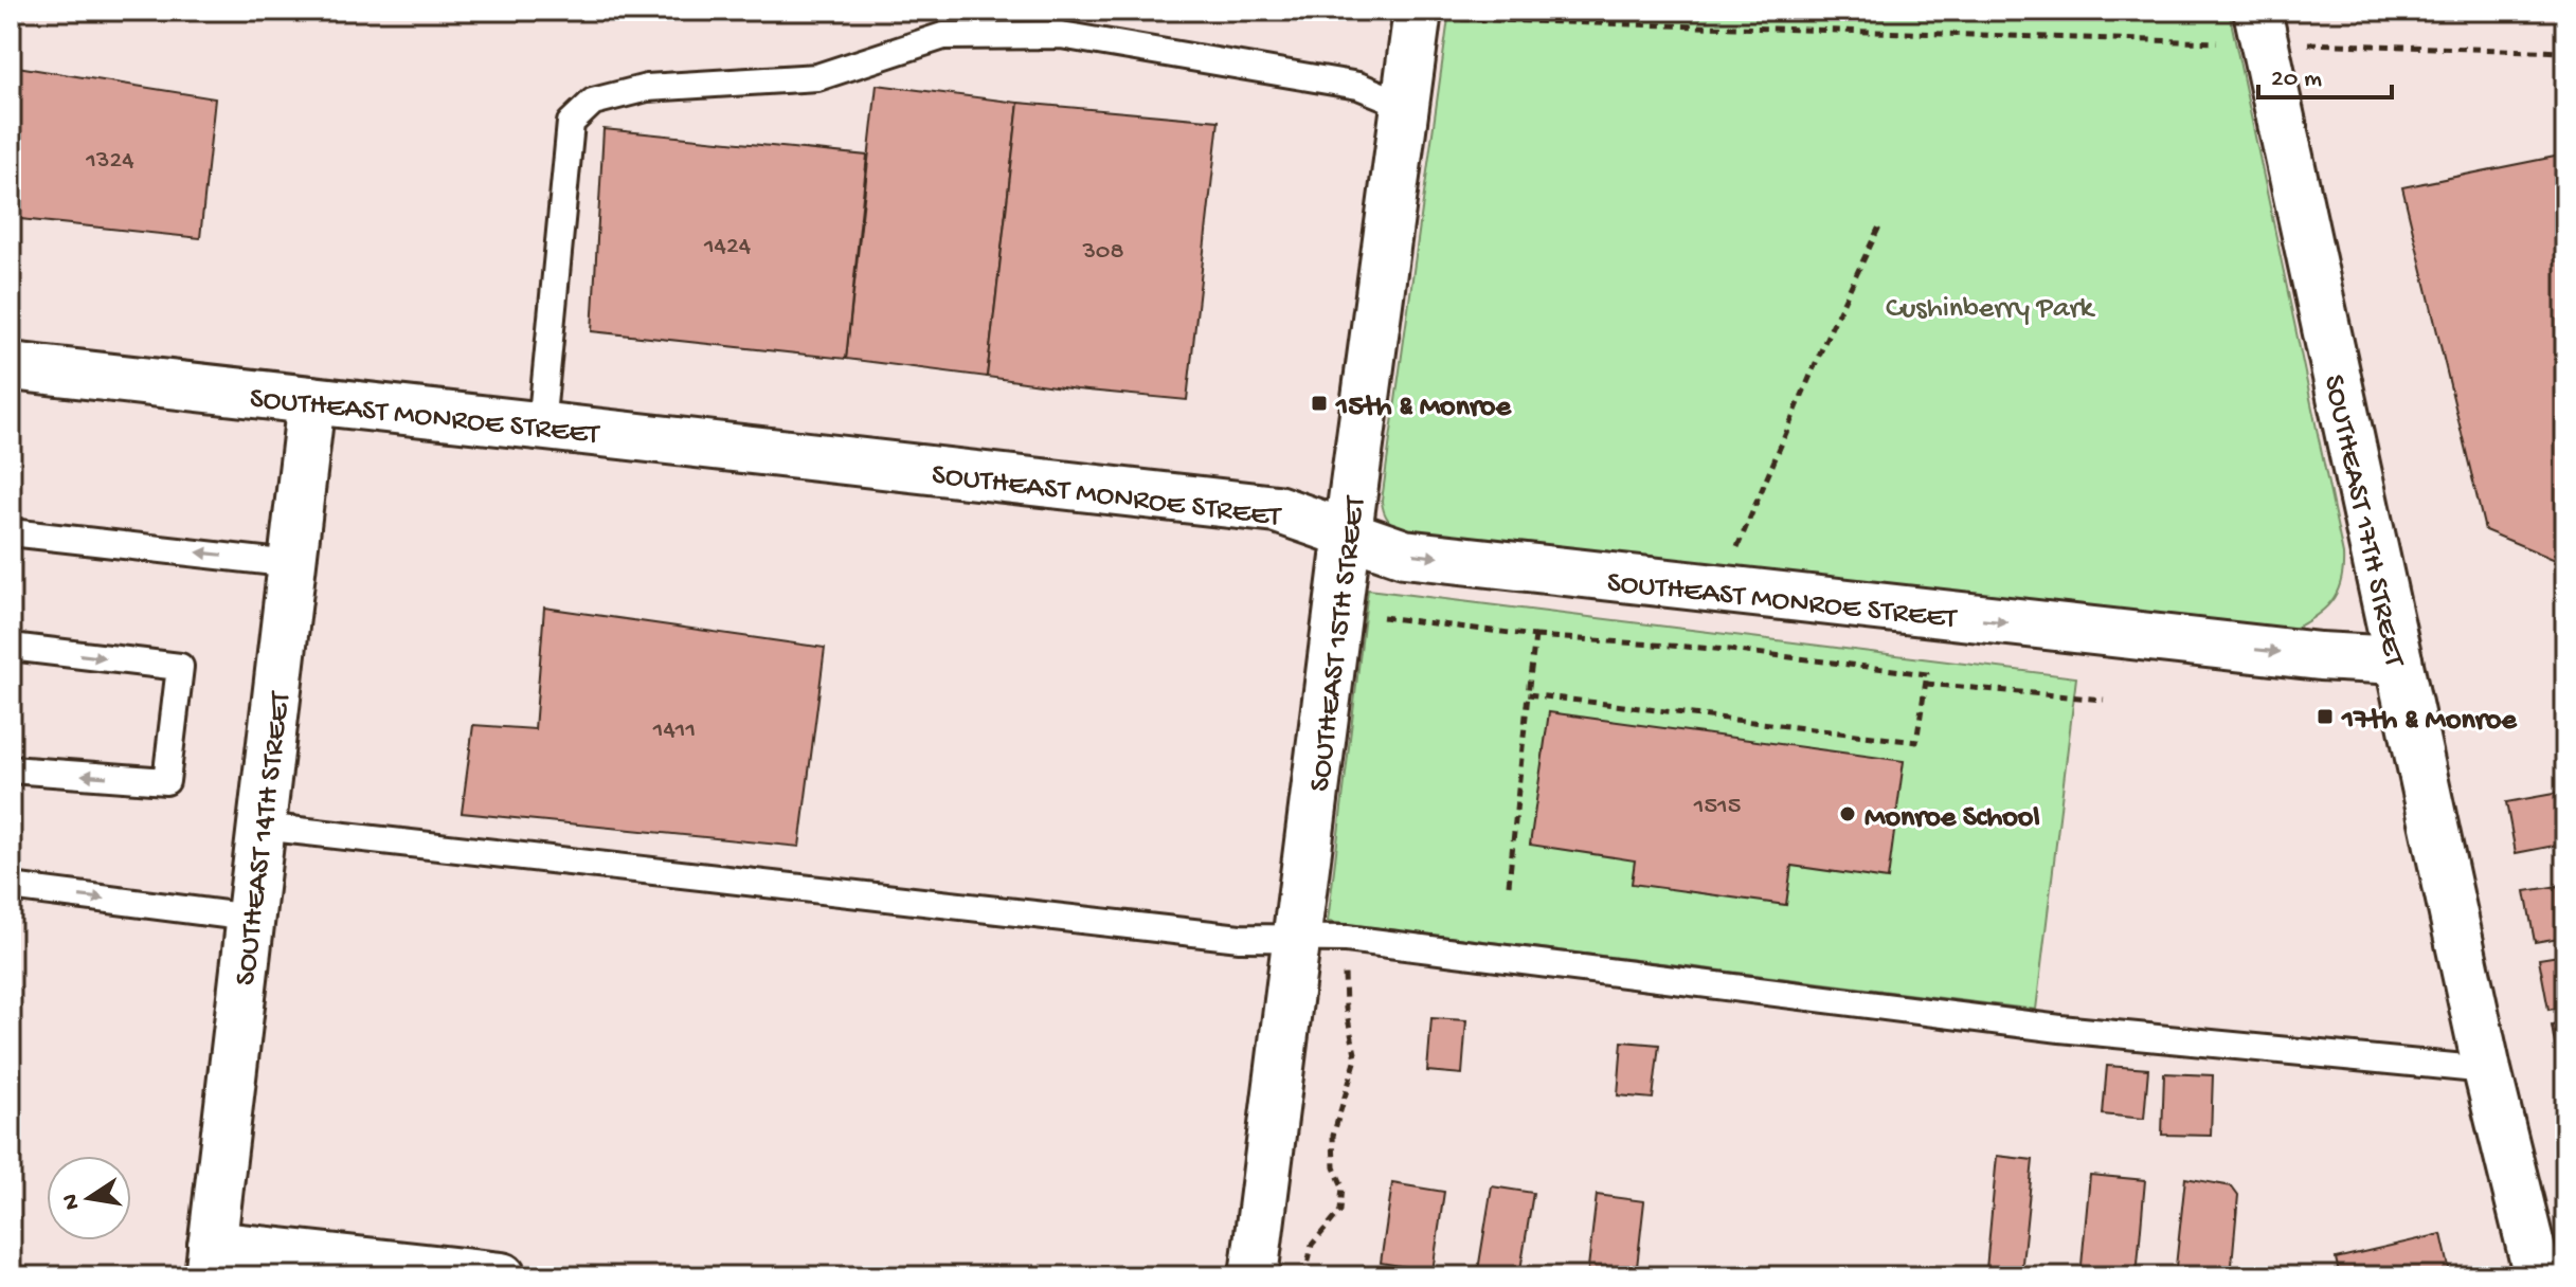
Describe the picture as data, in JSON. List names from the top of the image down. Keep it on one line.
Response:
{"streets":{"street":["SOUTHEAST MONROE STREET","SOUTHEAST 17TH STREET","SOUTHEAST 15TH STREET","SOUTHEAST 14TH STREET"]},"crossings":[["SOUTHEAST MONROE STREET","SOUTHEAST 17TH STREET"],["SOUTHEAST MONROE STREET","SOUTHEAST 15TH STREET"],["SOUTHEAST MONROE STREET","SOUTHEAST 14TH STREET"]],"one_way":["SOUTHEAST MONROE STREET"],"parks":["Cushinberry Park"],"places":{"transit":["15th & Monroe","17th & Monroe"],"other":["Monroe School"]},"house_numbers":["1324","1424","308","1411","1515"],"scale_bar":"20 m","north":"left"}
